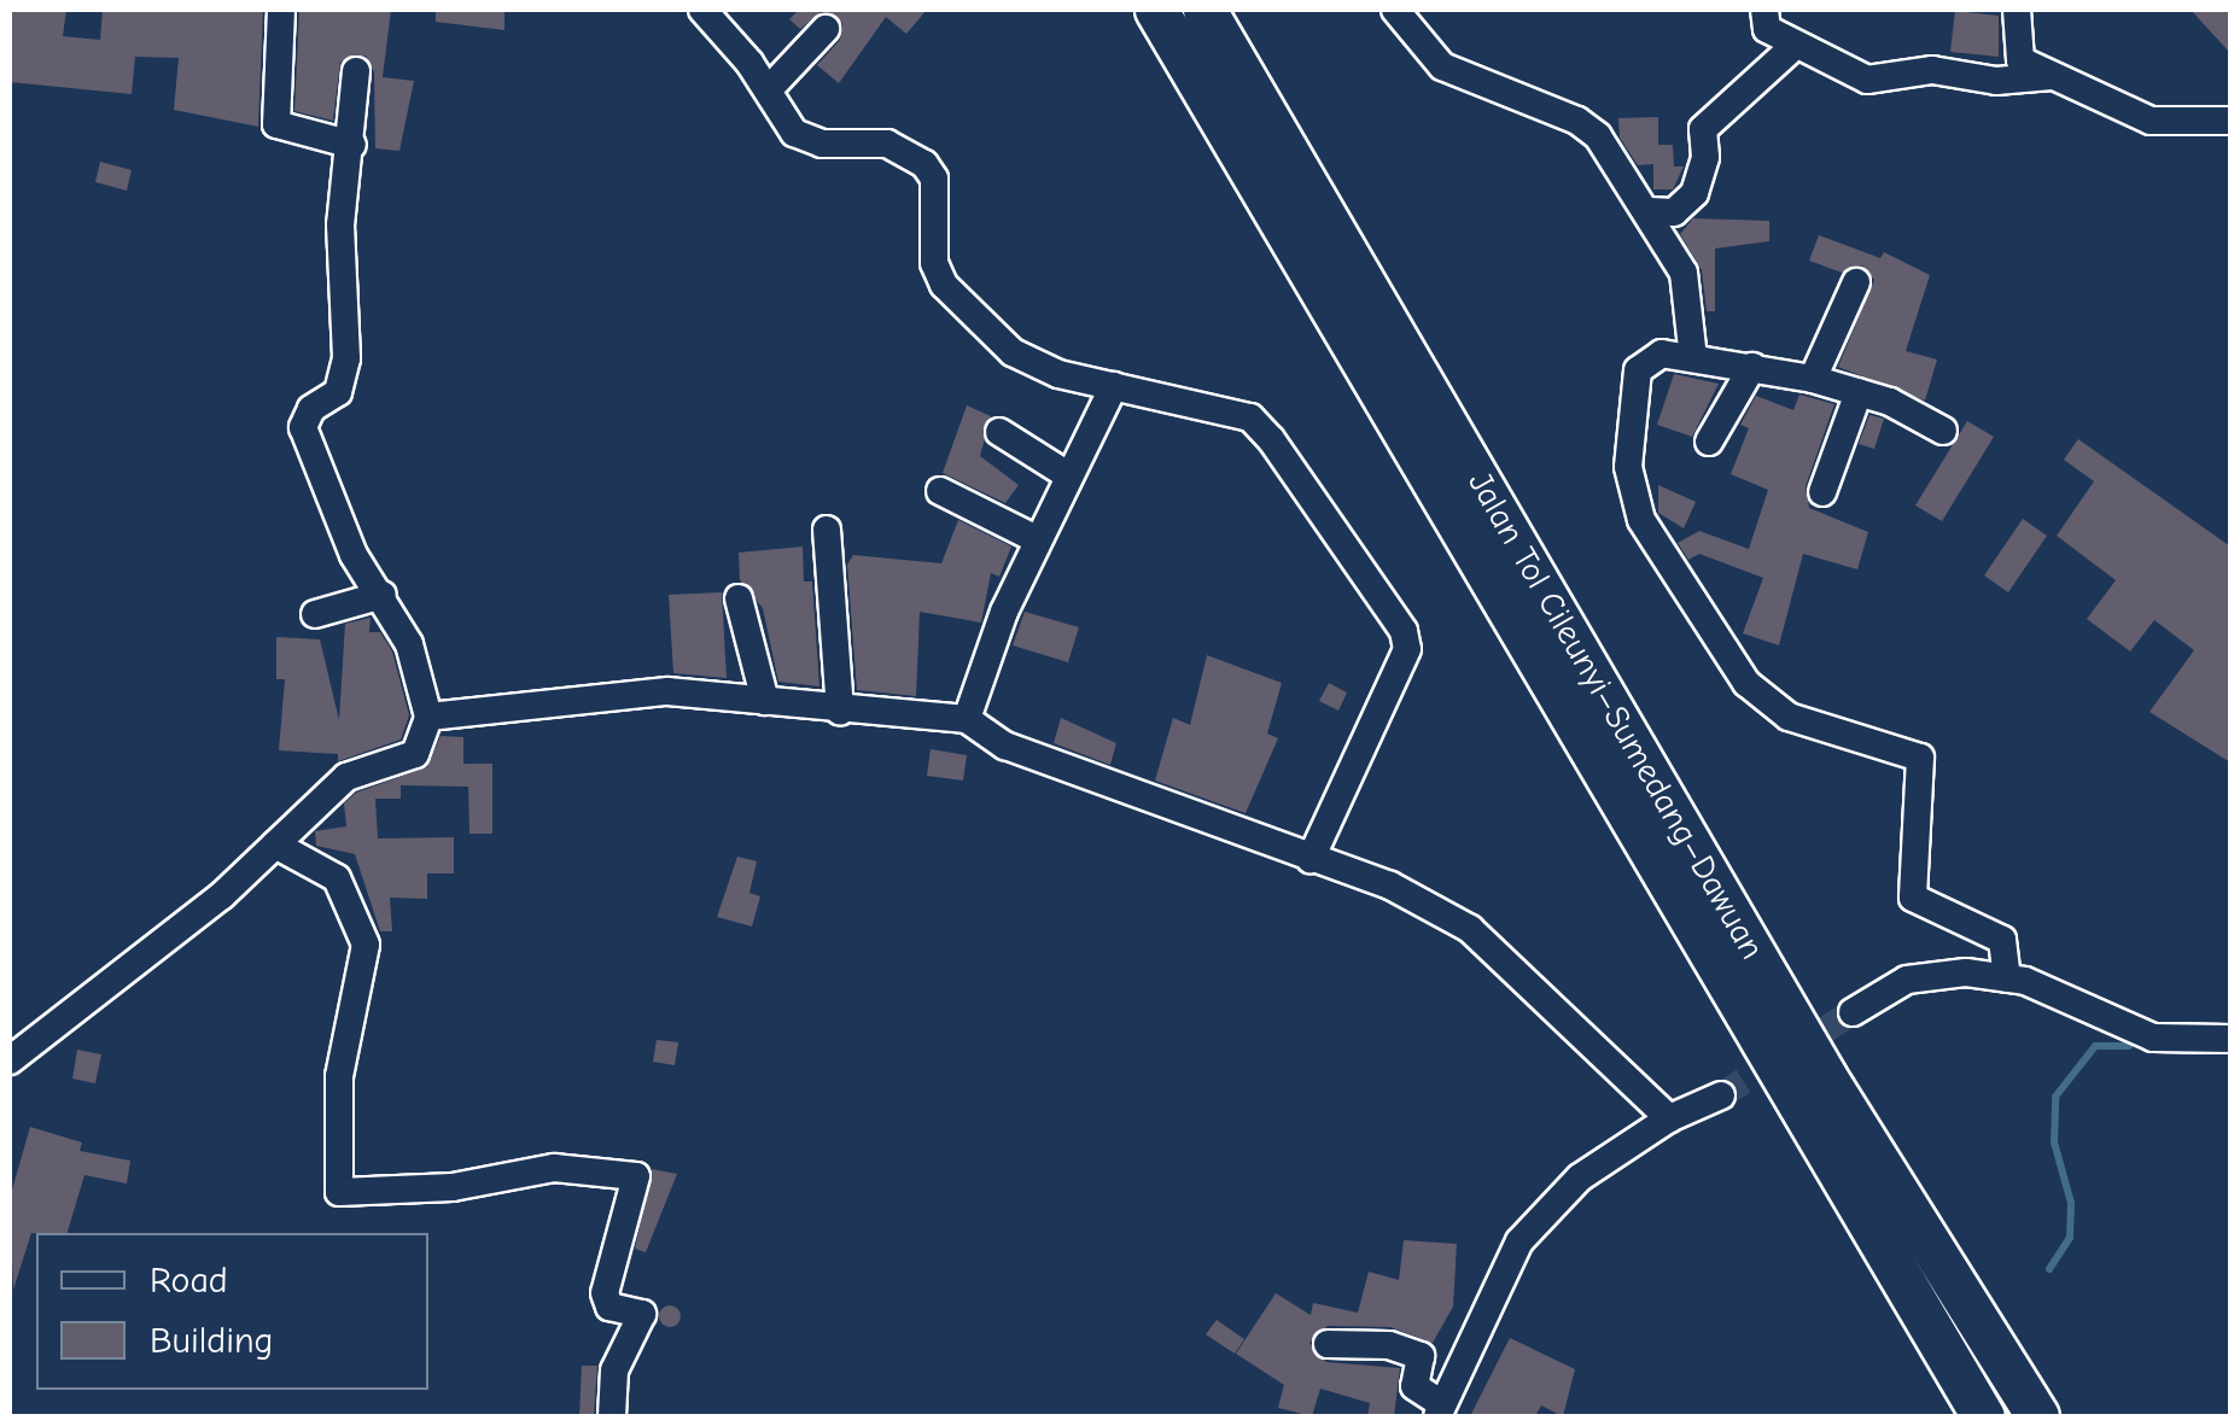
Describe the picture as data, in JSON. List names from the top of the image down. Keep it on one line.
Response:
{"streets":{"highway":["Jalan Tol Cileunyi–Sumedang–Dawuan"]},"legend":["Road","Building"]}
